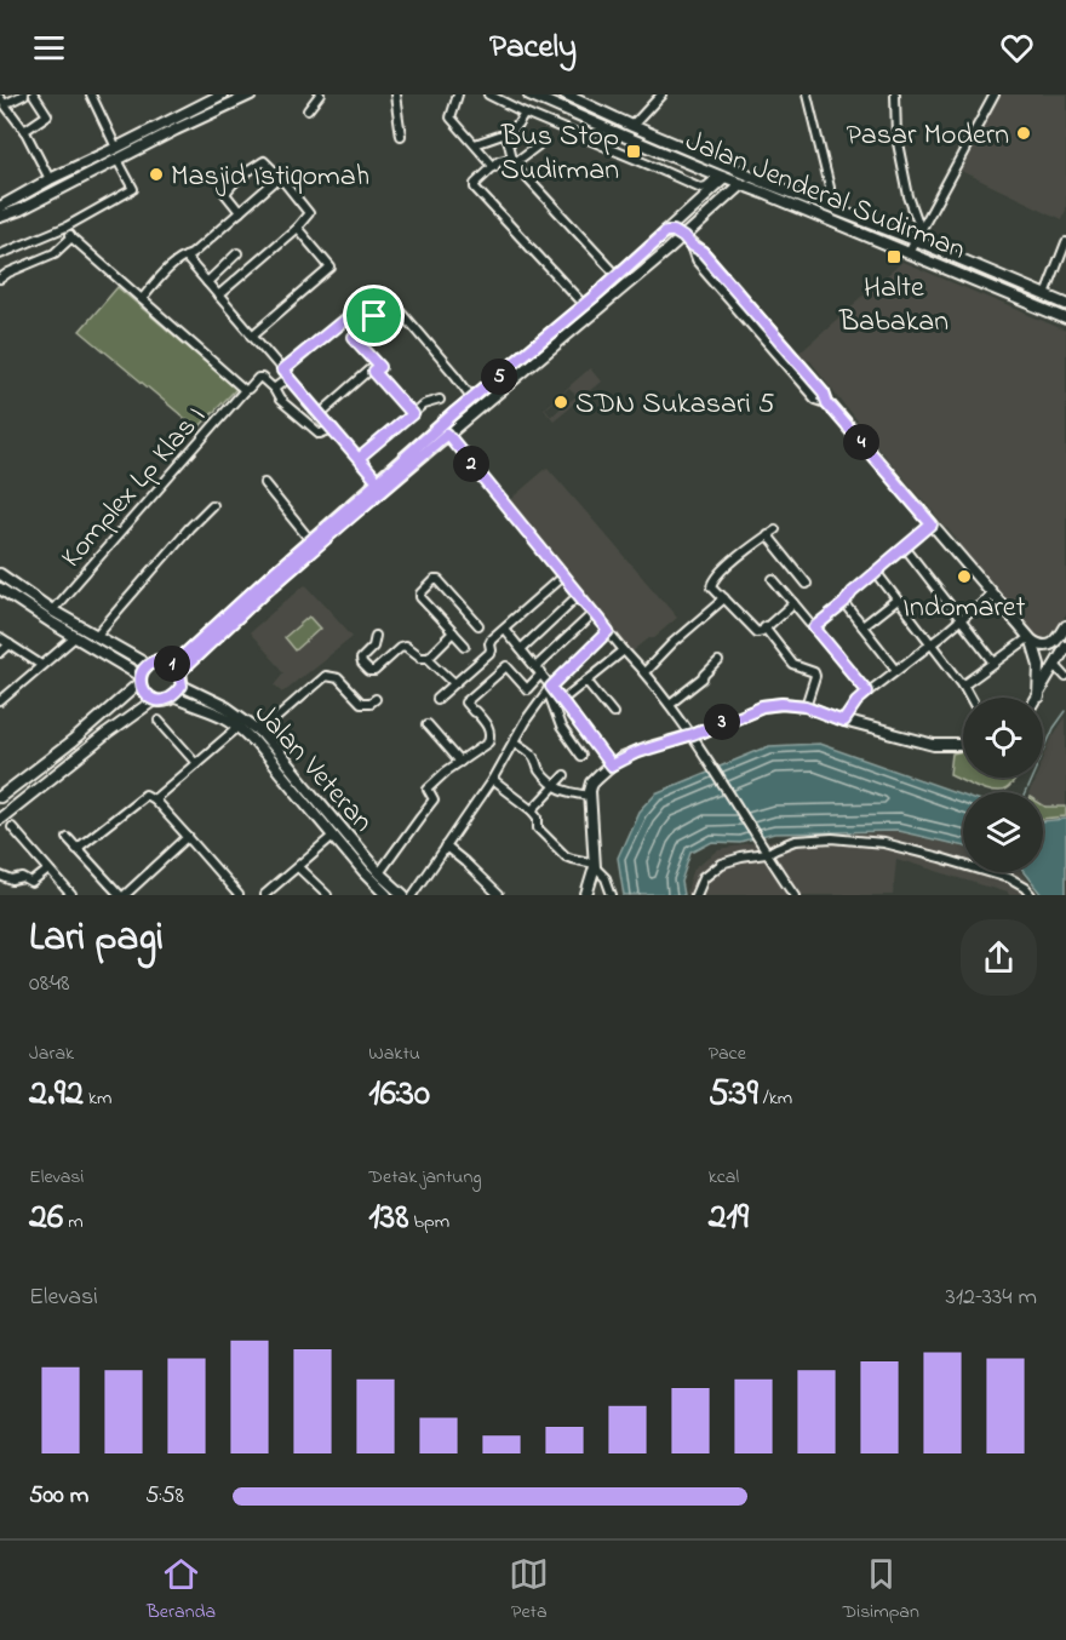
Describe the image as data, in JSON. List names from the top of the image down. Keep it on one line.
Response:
{"streets":{"main road":["Jalan Jenderal Sudirman","Jalan Veteran"],"street":["Komplex Lp Klas I"]},"places":{"other":["Pasar Modern","Masjid Istiqomah","SDN Sukasari 5","Indomaret"],"transit":["Bus Stop Sudirman","Halte Babakan"]},"page":{"header":"Pacely","pins":["5","4","2","1","3"],"heading":["Lari pagi","08:48"],"stats":[["Jarak","2.92 km"],["Waktu","16:30"],["Pace","5:39 /km"],["Elevasi","26 m"],["Detak jantung","138 bpm"],["kcal","219"]],"chart":["Elevasi","312–334 m"],"list":[{"name":"500 m","note":"5:58"}],"tabs":["Beranda","Peta","Disimpan"]}}
